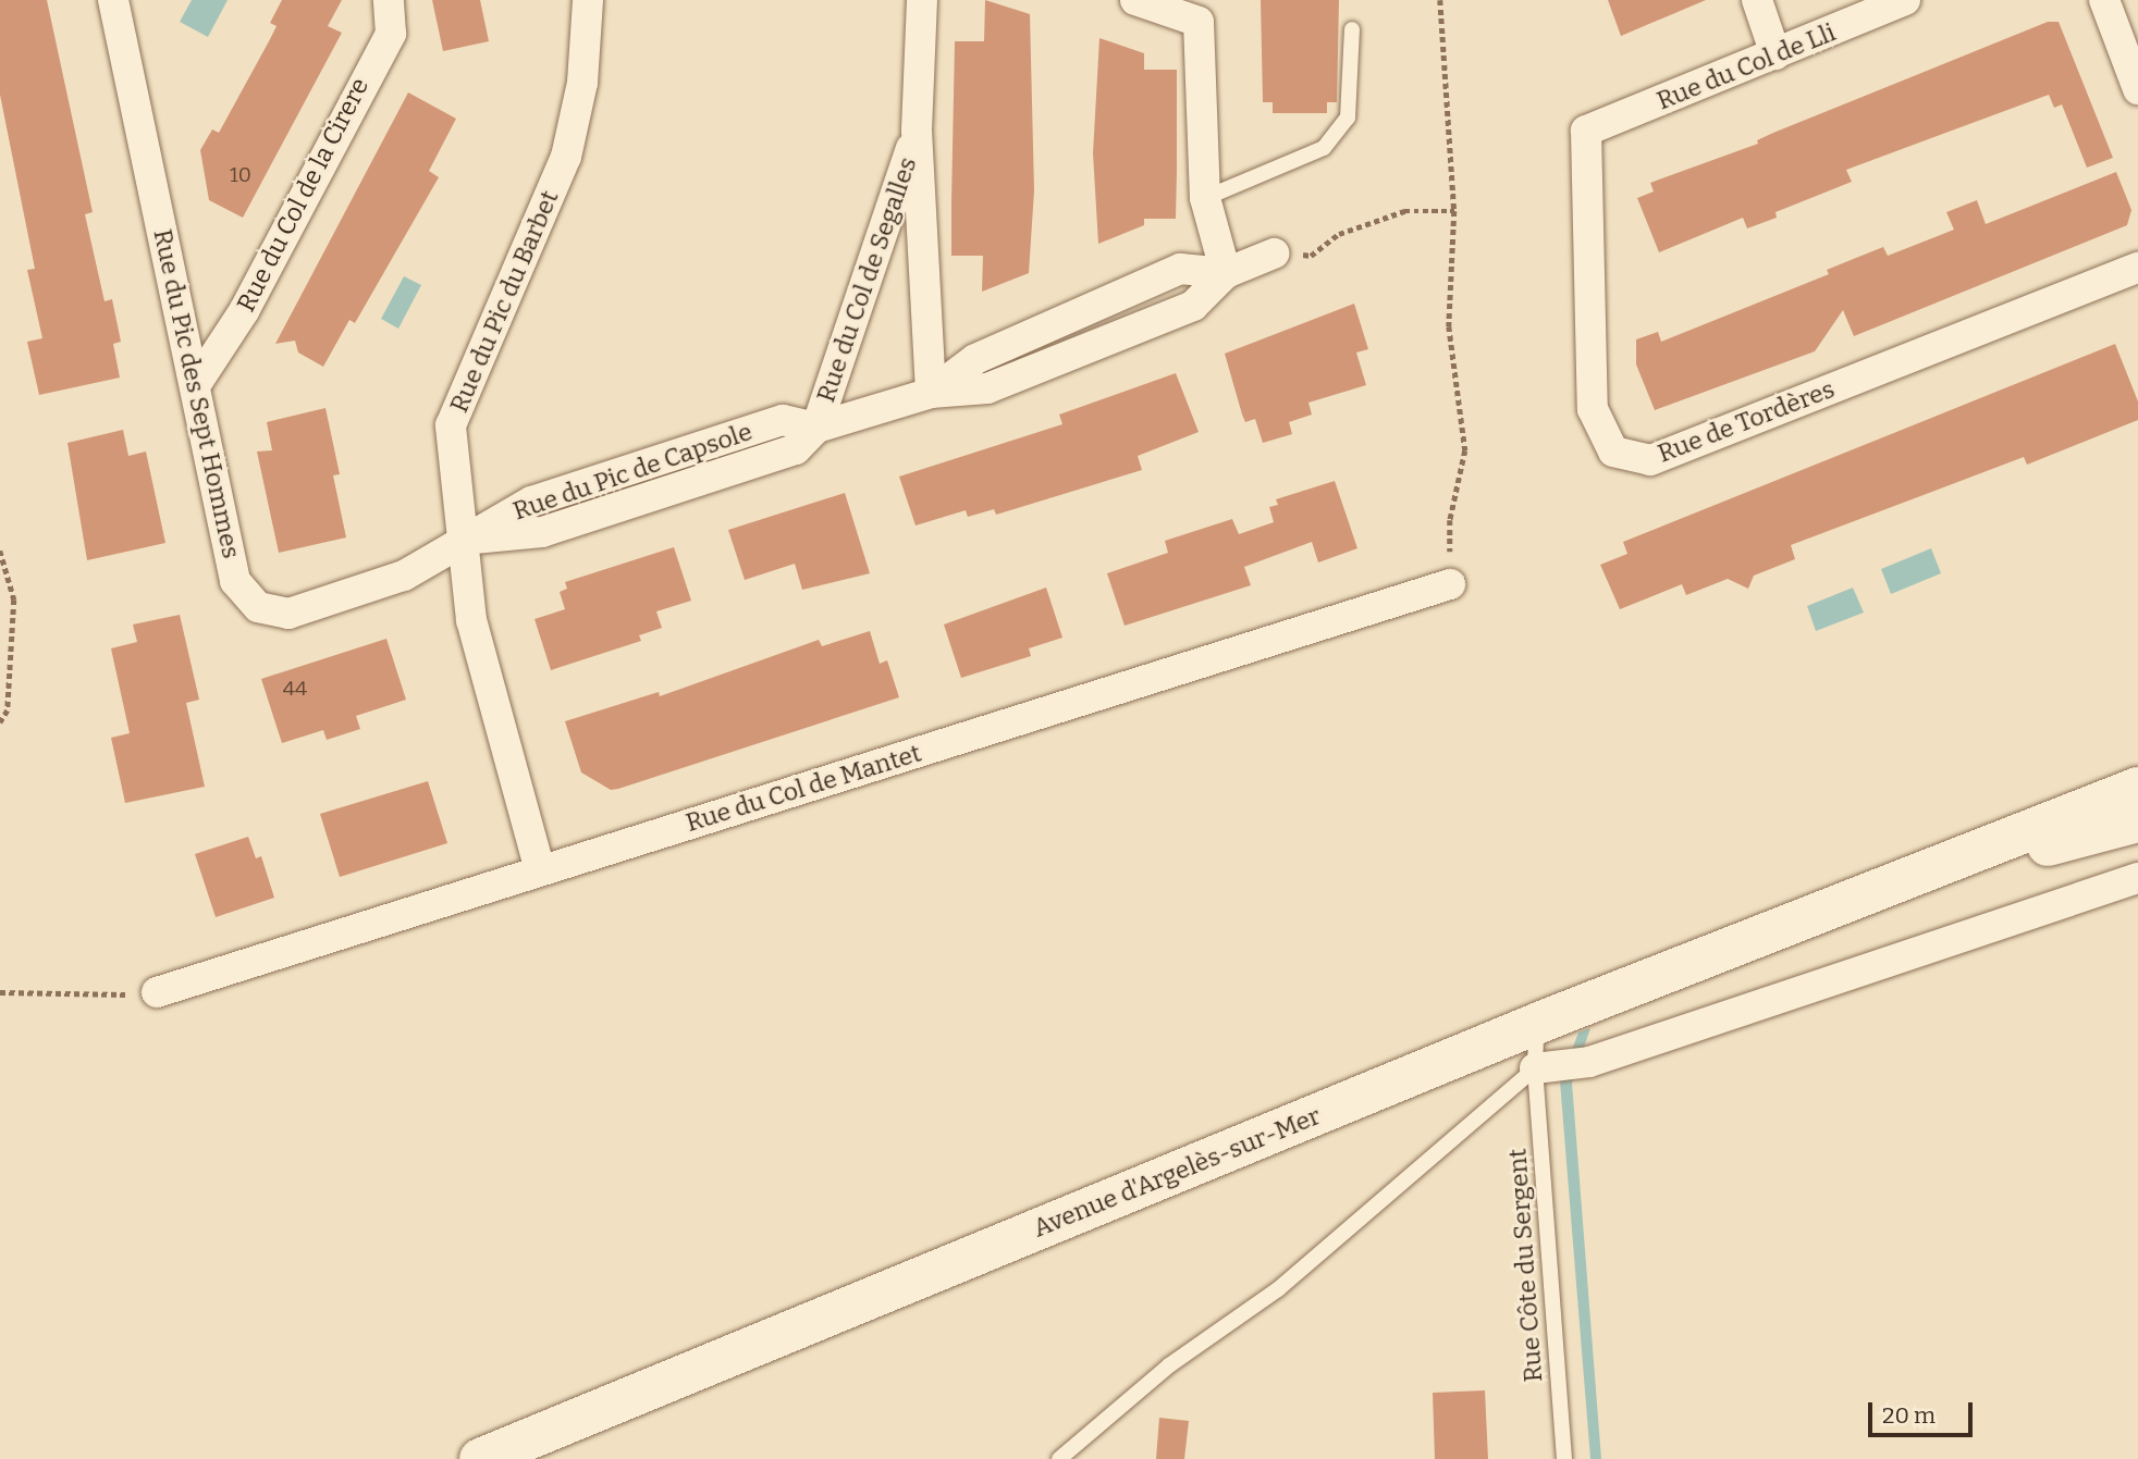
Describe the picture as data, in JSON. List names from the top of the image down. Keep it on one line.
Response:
{"streets":{"main road":["Avenue d'Argelès-sur-Mer"],"street":["Rue du Col de Lli","Rue du Col de la Cirere","Rue du Col de Segalles","Rue du Pic du Barbet","Rue du Pic des Sept Hommes","Rue de Tordères","Rue du Pic de Capsole","Rue du Col de Mantet"],"lane":["Rue Côte du Sergent"]},"crossings":[["Rue du Col de Lli","Rue de Tordères"],["Rue du Col de la Cirere","Rue du Pic des Sept Hommes"],["Rue du Col de Segalles","Rue du Pic de Capsole"],["Rue du Pic du Barbet","Rue du Pic des Sept Hommes"],["Rue du Pic du Barbet","Rue du Pic de Capsole"],["Rue du Pic du Barbet","Rue du Col de Mantet"],["Rue du Pic des Sept Hommes","Rue du Pic de Capsole"],["Avenue d'Argelès-sur-Mer","Rue Côte du Sergent"]],"house_numbers":["10","44"],"scale_bar":"20 m"}
